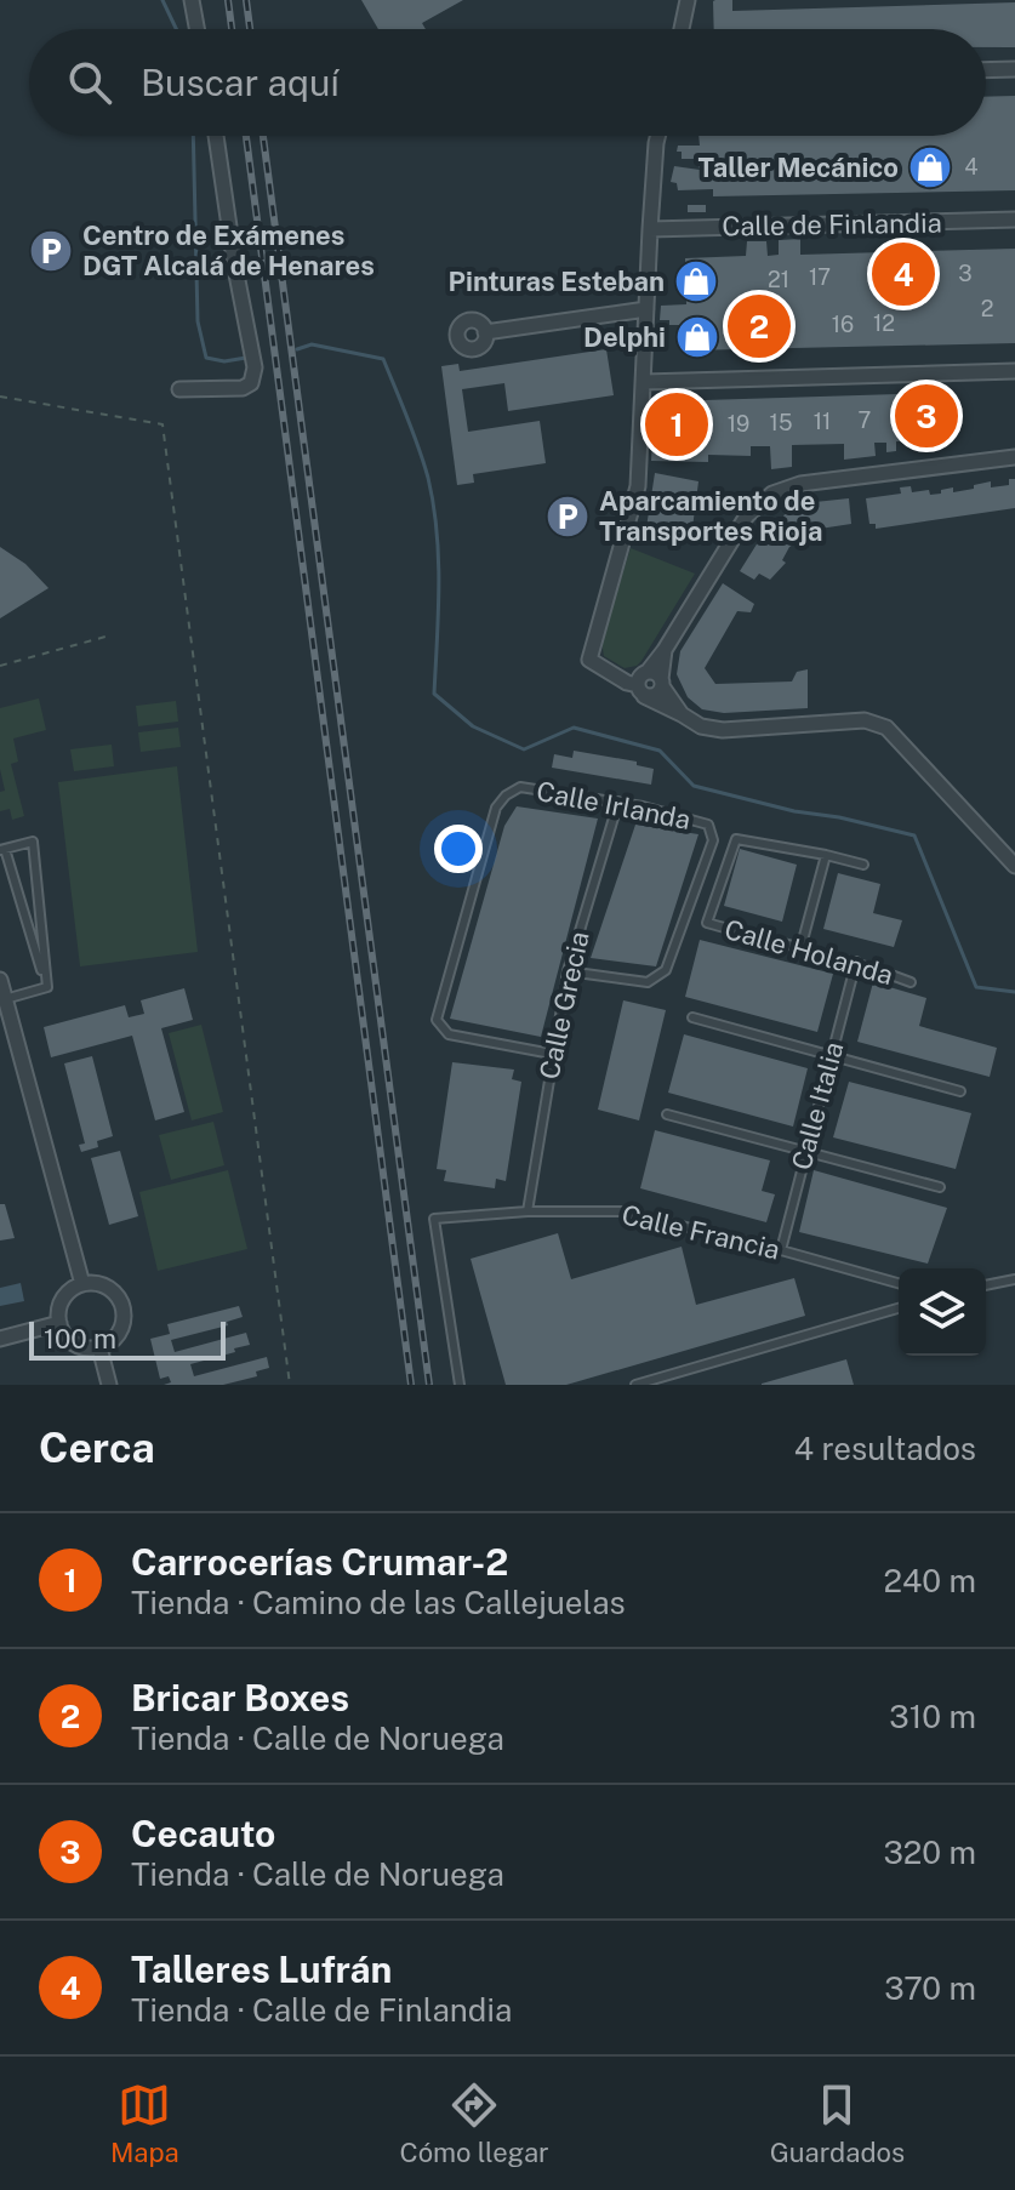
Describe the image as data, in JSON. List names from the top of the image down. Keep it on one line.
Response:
{"streets":{"street":["Calle de Finlandia"],"lane":["Calle Irlanda","Calle Holanda","Calle Grecia","Calle Italia","Calle Francia"]},"crossings":[["Calle Irlanda","Calle Grecia"],["Calle Holanda","Calle Italia"],["Calle Grecia","Calle Francia"],["Calle Italia","Calle Francia"]],"places":{"shop":["Taller Mecánico","Pinturas Esteban","Delphi"],"parking":["Centro de Exámenes DGT Alcalá de Henares","Aparcamiento de Transportes Rioja"]},"house_numbers":["4","3","17","21","2","12","16","7","11","15","19"],"scale_bar":"100 m","page":{"search":"Buscar aquí","pins":["4","2","3","1"],"scale":"100 m","heading":["Cerca","4 resultados"],"list":[{"mark":"1","name":"Carrocerías Crumar-2","note":"Tienda · Camino de las Callejuelas","value":"240 m"},{"mark":"2","name":"Bricar Boxes","note":"Tienda · Calle de Noruega","value":"310 m"},{"mark":"3","name":"Cecauto","note":"Tienda · Calle de Noruega","value":"320 m"},{"mark":"4","name":"Talleres Lufrán","note":"Tienda · Calle de Finlandia","value":"370 m"}],"nav":["Mapa","Cómo llegar","Guardados"]}}
